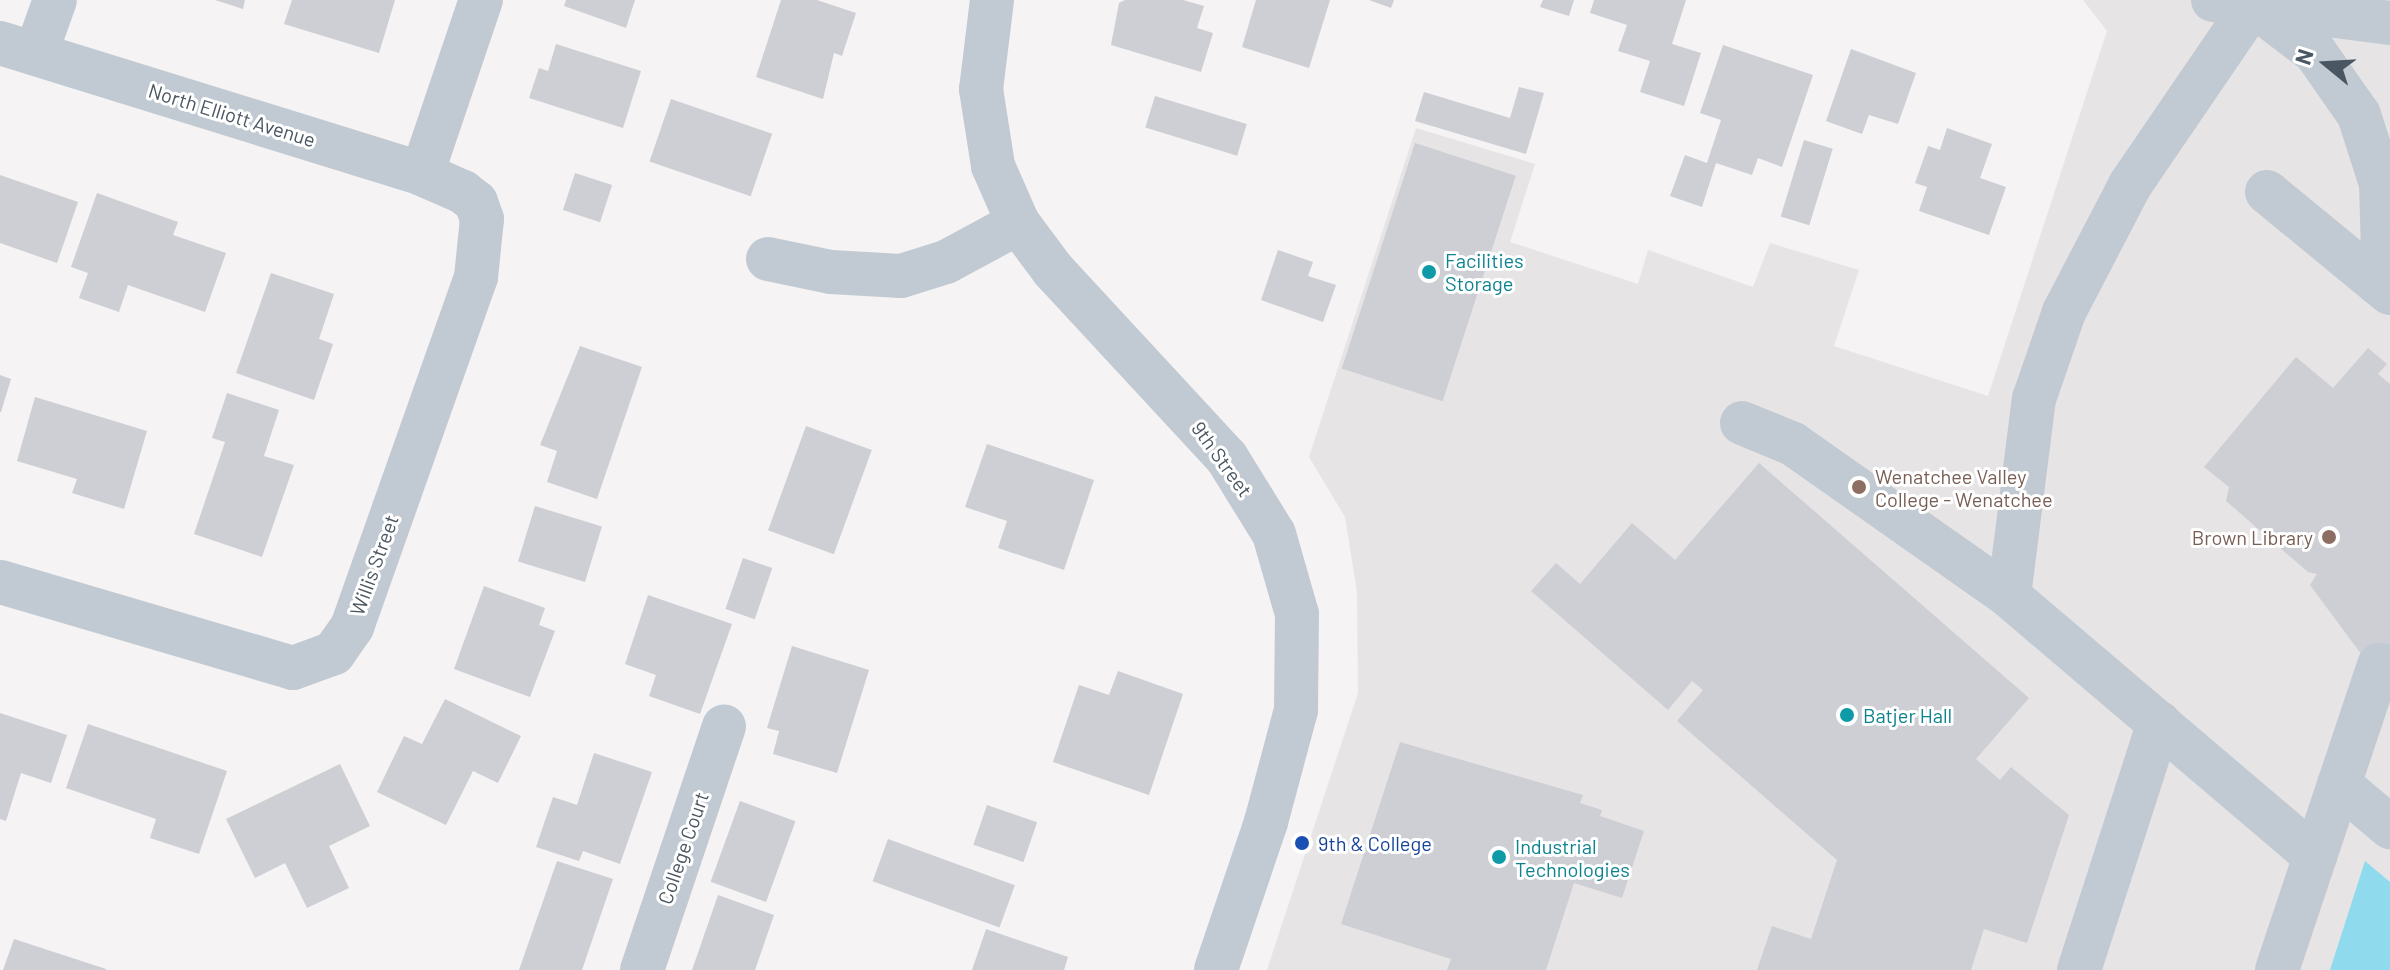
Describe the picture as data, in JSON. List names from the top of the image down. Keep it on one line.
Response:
{"streets":{"street":["North Elliott Avenue","9th Street","Willis Street","College Court"]},"crossings":[["North Elliott Avenue","Willis Street"]],"places":["Facilities Storage","Wenatchee Valley College - Wenatchee","Brown Library","Batjer Hall","9th & College","Industrial Technologies"],"north":"left"}
